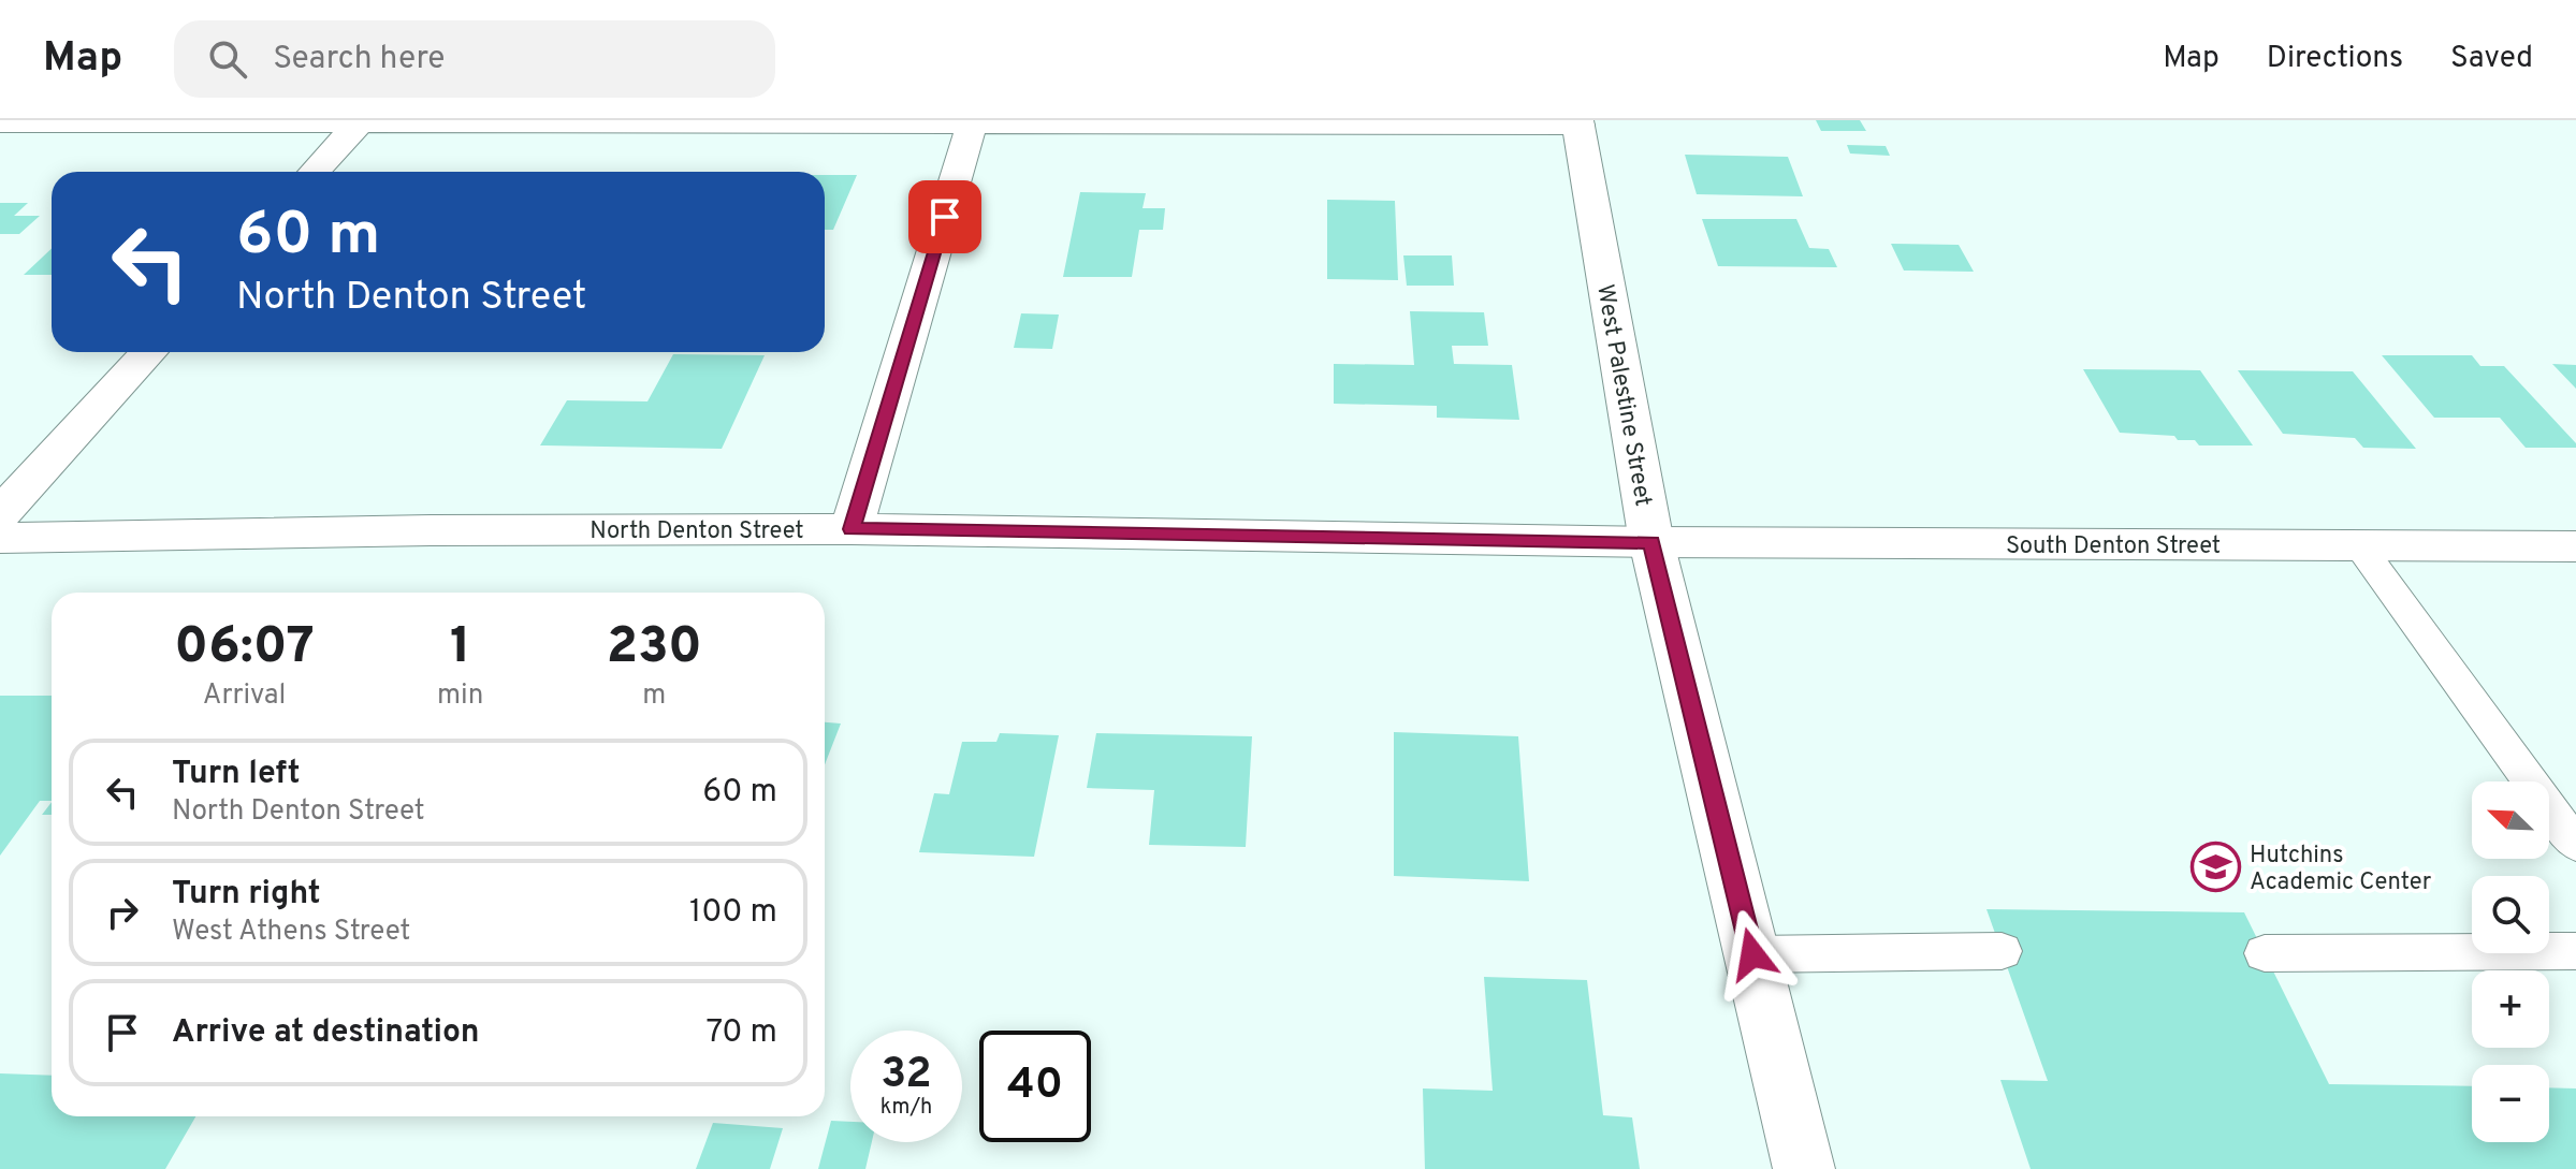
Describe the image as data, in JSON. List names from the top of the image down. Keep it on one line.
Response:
{"streets":{"street":["West Palestine Street","North Denton Street","South Denton Street"]},"crossings":[["West Palestine Street","North Denton Street"],["West Palestine Street","South Denton Street"],["North Denton Street","South Denton Street"]],"places":{"school or university":["Hutchins Academic Center"]},"north":"top left","page":{"header":"Map","search":"Search here","nav":["Map","Directions","Saved"],"turn":["60 m","North Denton Street"],"eta":["06:07","Arrival","1","min","230","m"],"list":[{"name":"Turn left","note":"North Denton Street","value":"60 m"},{"name":"Turn right","note":"West Athens Street","value":"100 m"},{"name":"Arrive at destination","value":"70 m"}],"map_buttons":["+","−"],"speed":"32 km/h","limit":"40"}}
